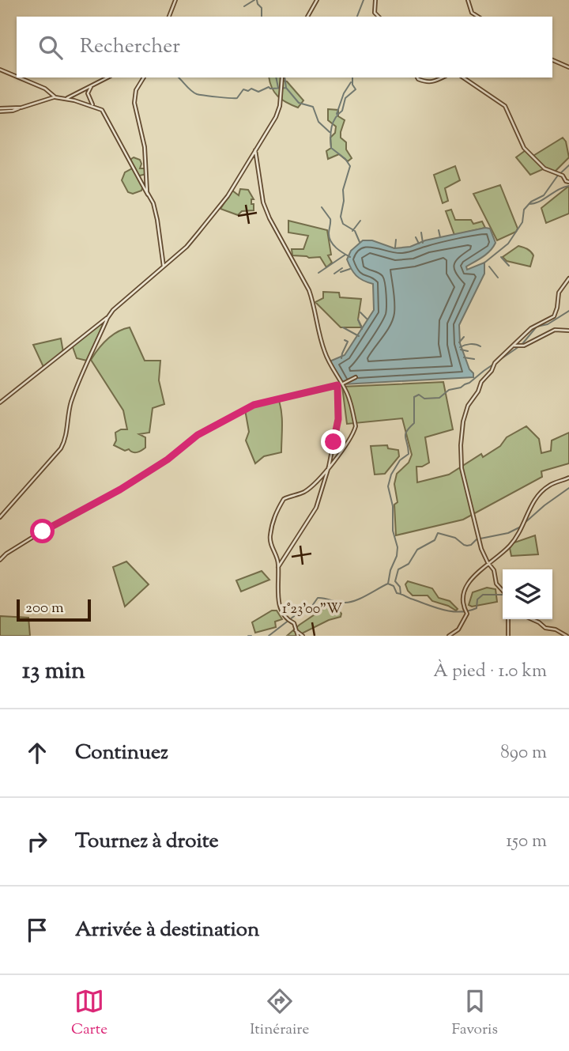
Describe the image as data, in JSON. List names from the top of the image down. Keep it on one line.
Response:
{"scale_bar":"200 m","page":{"search":"Rechercher","scale":"200 m","heading":["13 min","À pied · 1.0 km"],"list":[["Continuez","890 m"],["Tournez à droite","150 m"],"Arrivée à destination"],"nav":["Carte","Itinéraire","Favoris"]},"coordinates":["1°23'00\"W"]}
